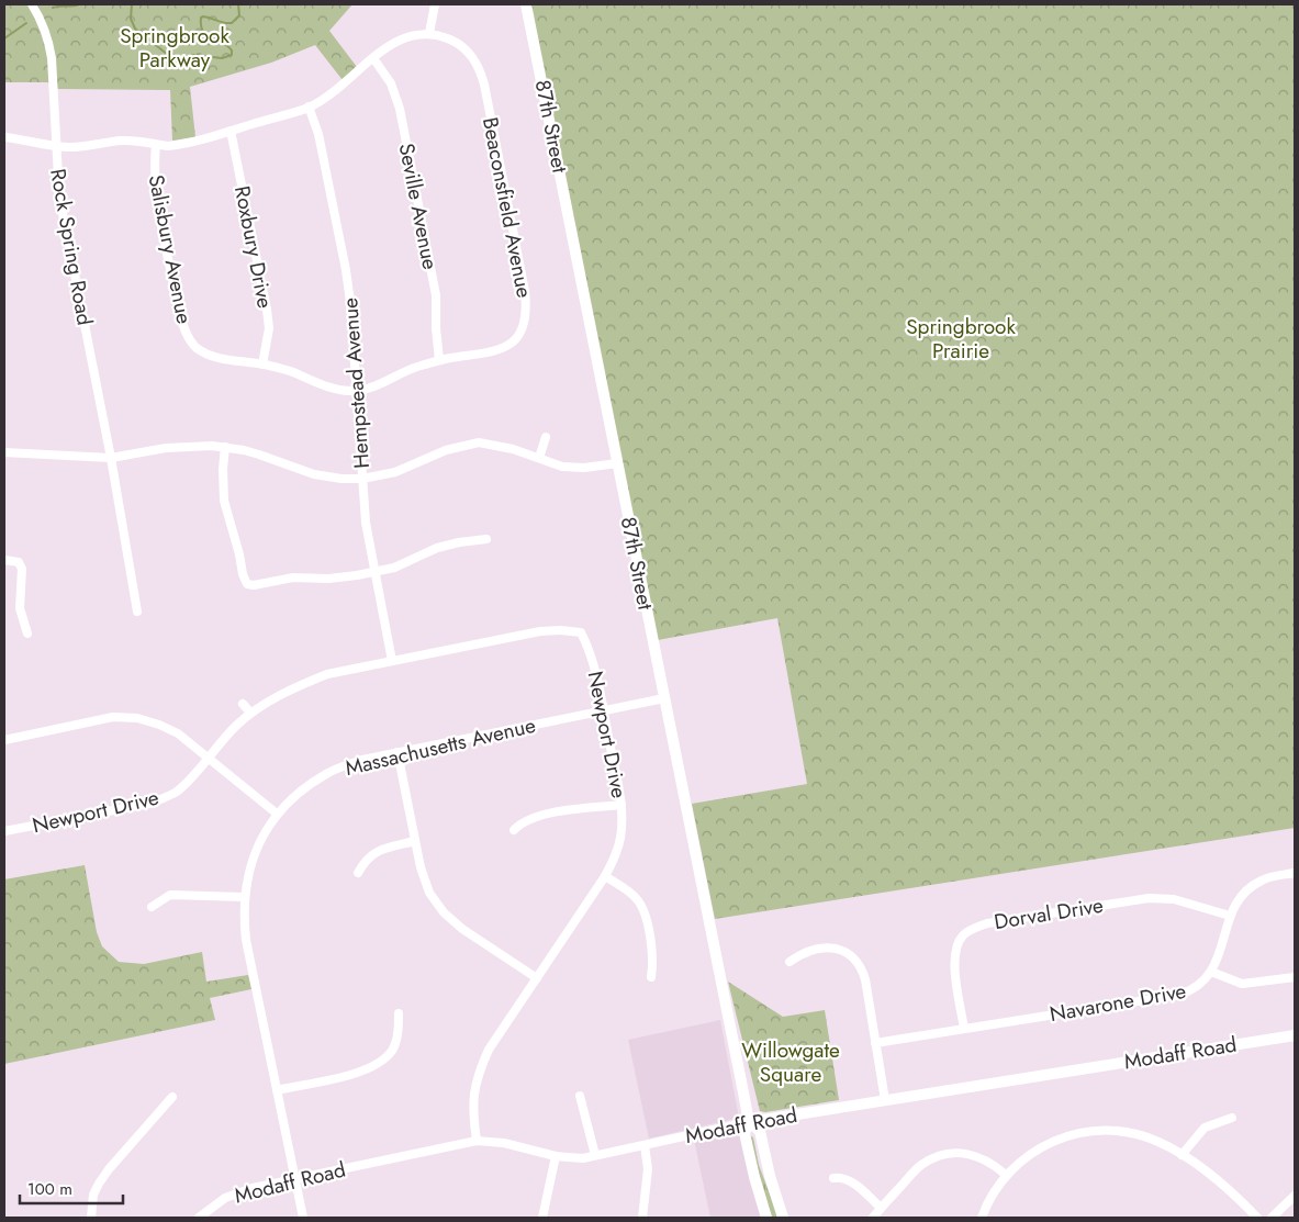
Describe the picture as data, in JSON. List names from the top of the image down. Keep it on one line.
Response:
{"streets":{"street":["87th Street","Seville Avenue","Beaconsfield Avenue","Rock Spring Road","Roxbury Drive","Salisbury Avenue","Hempstead Avenue","Newport Drive","Massachusetts Avenue","Dorval Drive","Navarone Drive","Modaff Road"]},"crossings":[["87th Street","Massachusetts Avenue"],["87th Street","Modaff Road"],["Seville Avenue","Beaconsfield Avenue"],["Beaconsfield Avenue","Salisbury Avenue"],["Beaconsfield Avenue","Hempstead Avenue"],["Roxbury Drive","Salisbury Avenue"],["Salisbury Avenue","Hempstead Avenue"],["Hempstead Avenue","Newport Drive"],["Newport Drive","Massachusetts Avenue"],["Newport Drive","Modaff Road"],["Massachusetts Avenue","Modaff Road"],["Dorval Drive","Navarone Drive"]],"parks":["Springbrook Parkway","Springbrook Prairie","Willowgate Square"],"scale_bar":"100 m"}
